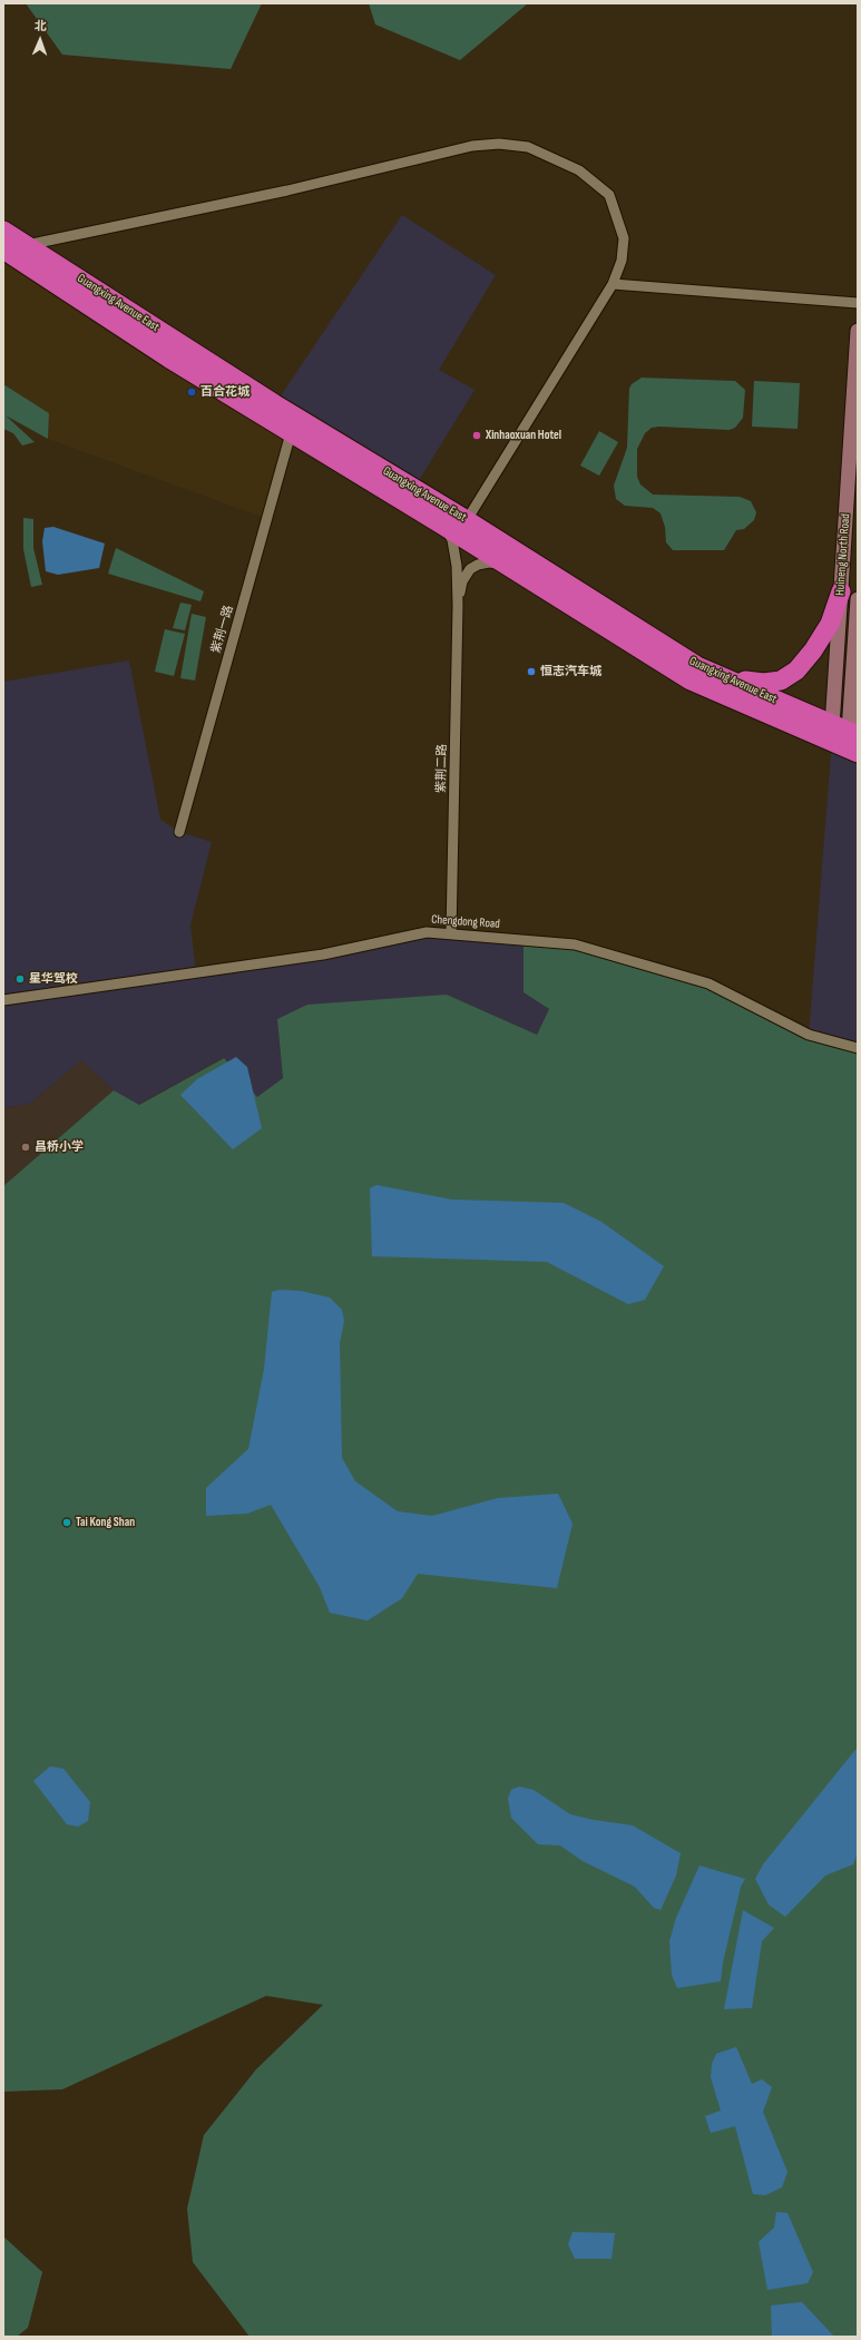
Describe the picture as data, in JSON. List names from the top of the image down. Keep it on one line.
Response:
{"streets":{"highway":["Guangxing Avenue East"],"street":["Huineng North Road","紫荆一路","紫荆二路","Chengdong Road"]},"crossings":[["Guangxing Avenue East","Huineng North Road"],["Guangxing Avenue East","紫荆一路"],["Guangxing Avenue East","紫荆二路"],["紫荆二路","Chengdong Road"]],"places":["百合花城","Xinhaoxuan Hotel","恒志汽车城","星华驾校","昌桥小学","Tai Kong Shan"],"north":"top"}
